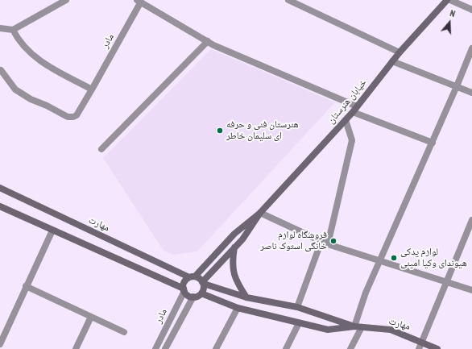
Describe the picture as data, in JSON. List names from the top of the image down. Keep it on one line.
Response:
{"streets":{"main road":["خیابان هنرستان","مهارت"],"street":["مادر"]},"crossings":[["مادر","خیابان هنرستان"],["مادر","مهارت"],["خیابان هنرستان","مهارت"]],"places":["هنرستان فنی و حرفه ای سلیمان خاطر","فروشگاه لوازم خانگى استوک ناصر","لوازم یدکى هیونداى وکیا امینى"],"north":"top"}
